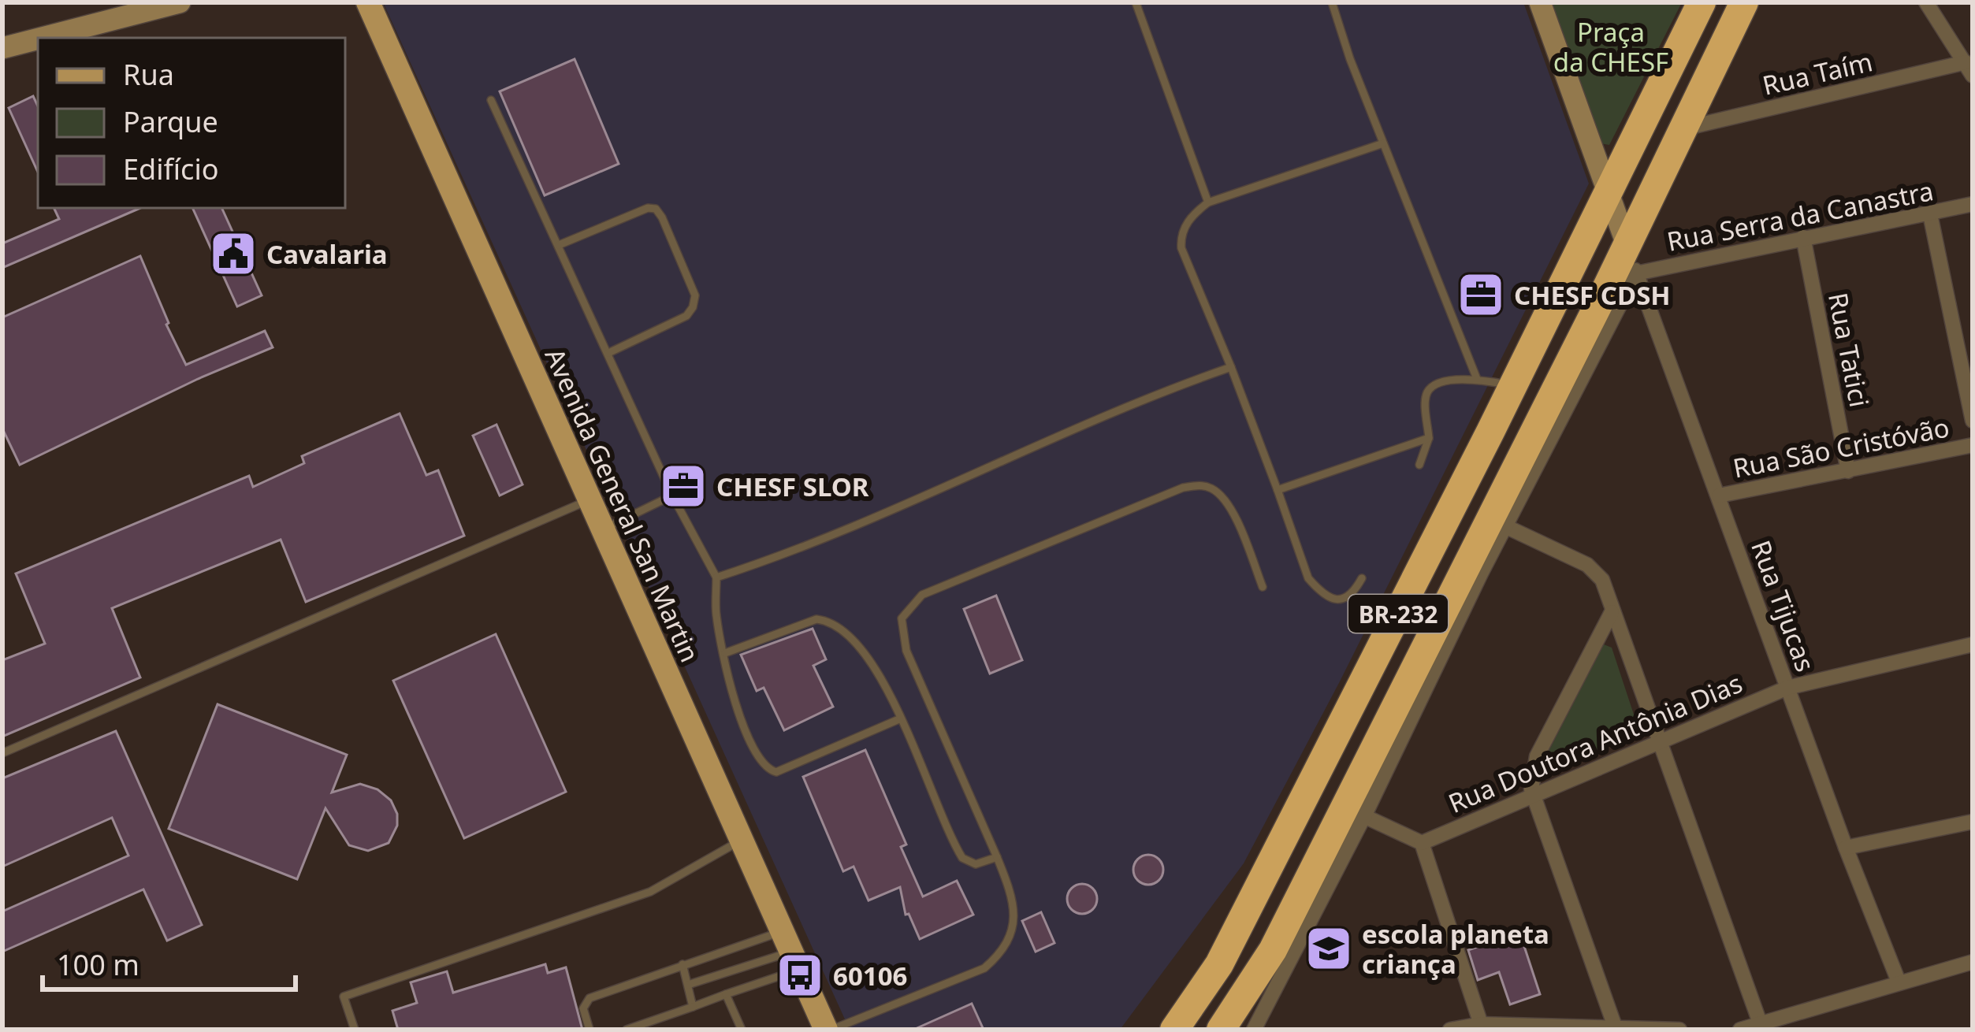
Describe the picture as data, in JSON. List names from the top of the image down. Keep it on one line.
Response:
{"streets":{"highway":["BR-232"],"main road":["Avenida General San Martin"],"street":["Rua Taím","Rua Serra da Canastra","Rua Tatici","Rua São Cristóvão","Rua Tijucas","Rua Doutora Antônia Dias"]},"crossings":[["Rua Taím","BR-232"],["Rua Serra da Canastra","Rua Tatici"],["Rua Serra da Canastra","Rua Tijucas"],["Rua Tatici","Rua São Cristóvão"],["Rua São Cristóvão","Rua Tijucas"],["Rua Tijucas","BR-232"],["Rua Tijucas","Rua Doutora Antônia Dias"]],"parks":["Praça da CHESF"],"places":{"public building":["Cavalaria"],"office":["CHESF CDSH","CHESF SLOR"],"school or university":["escola planeta criança"],"bus stop":["60106"]},"legend":["Rua","Parque","Edifício"],"scale_bar":"100 m"}
